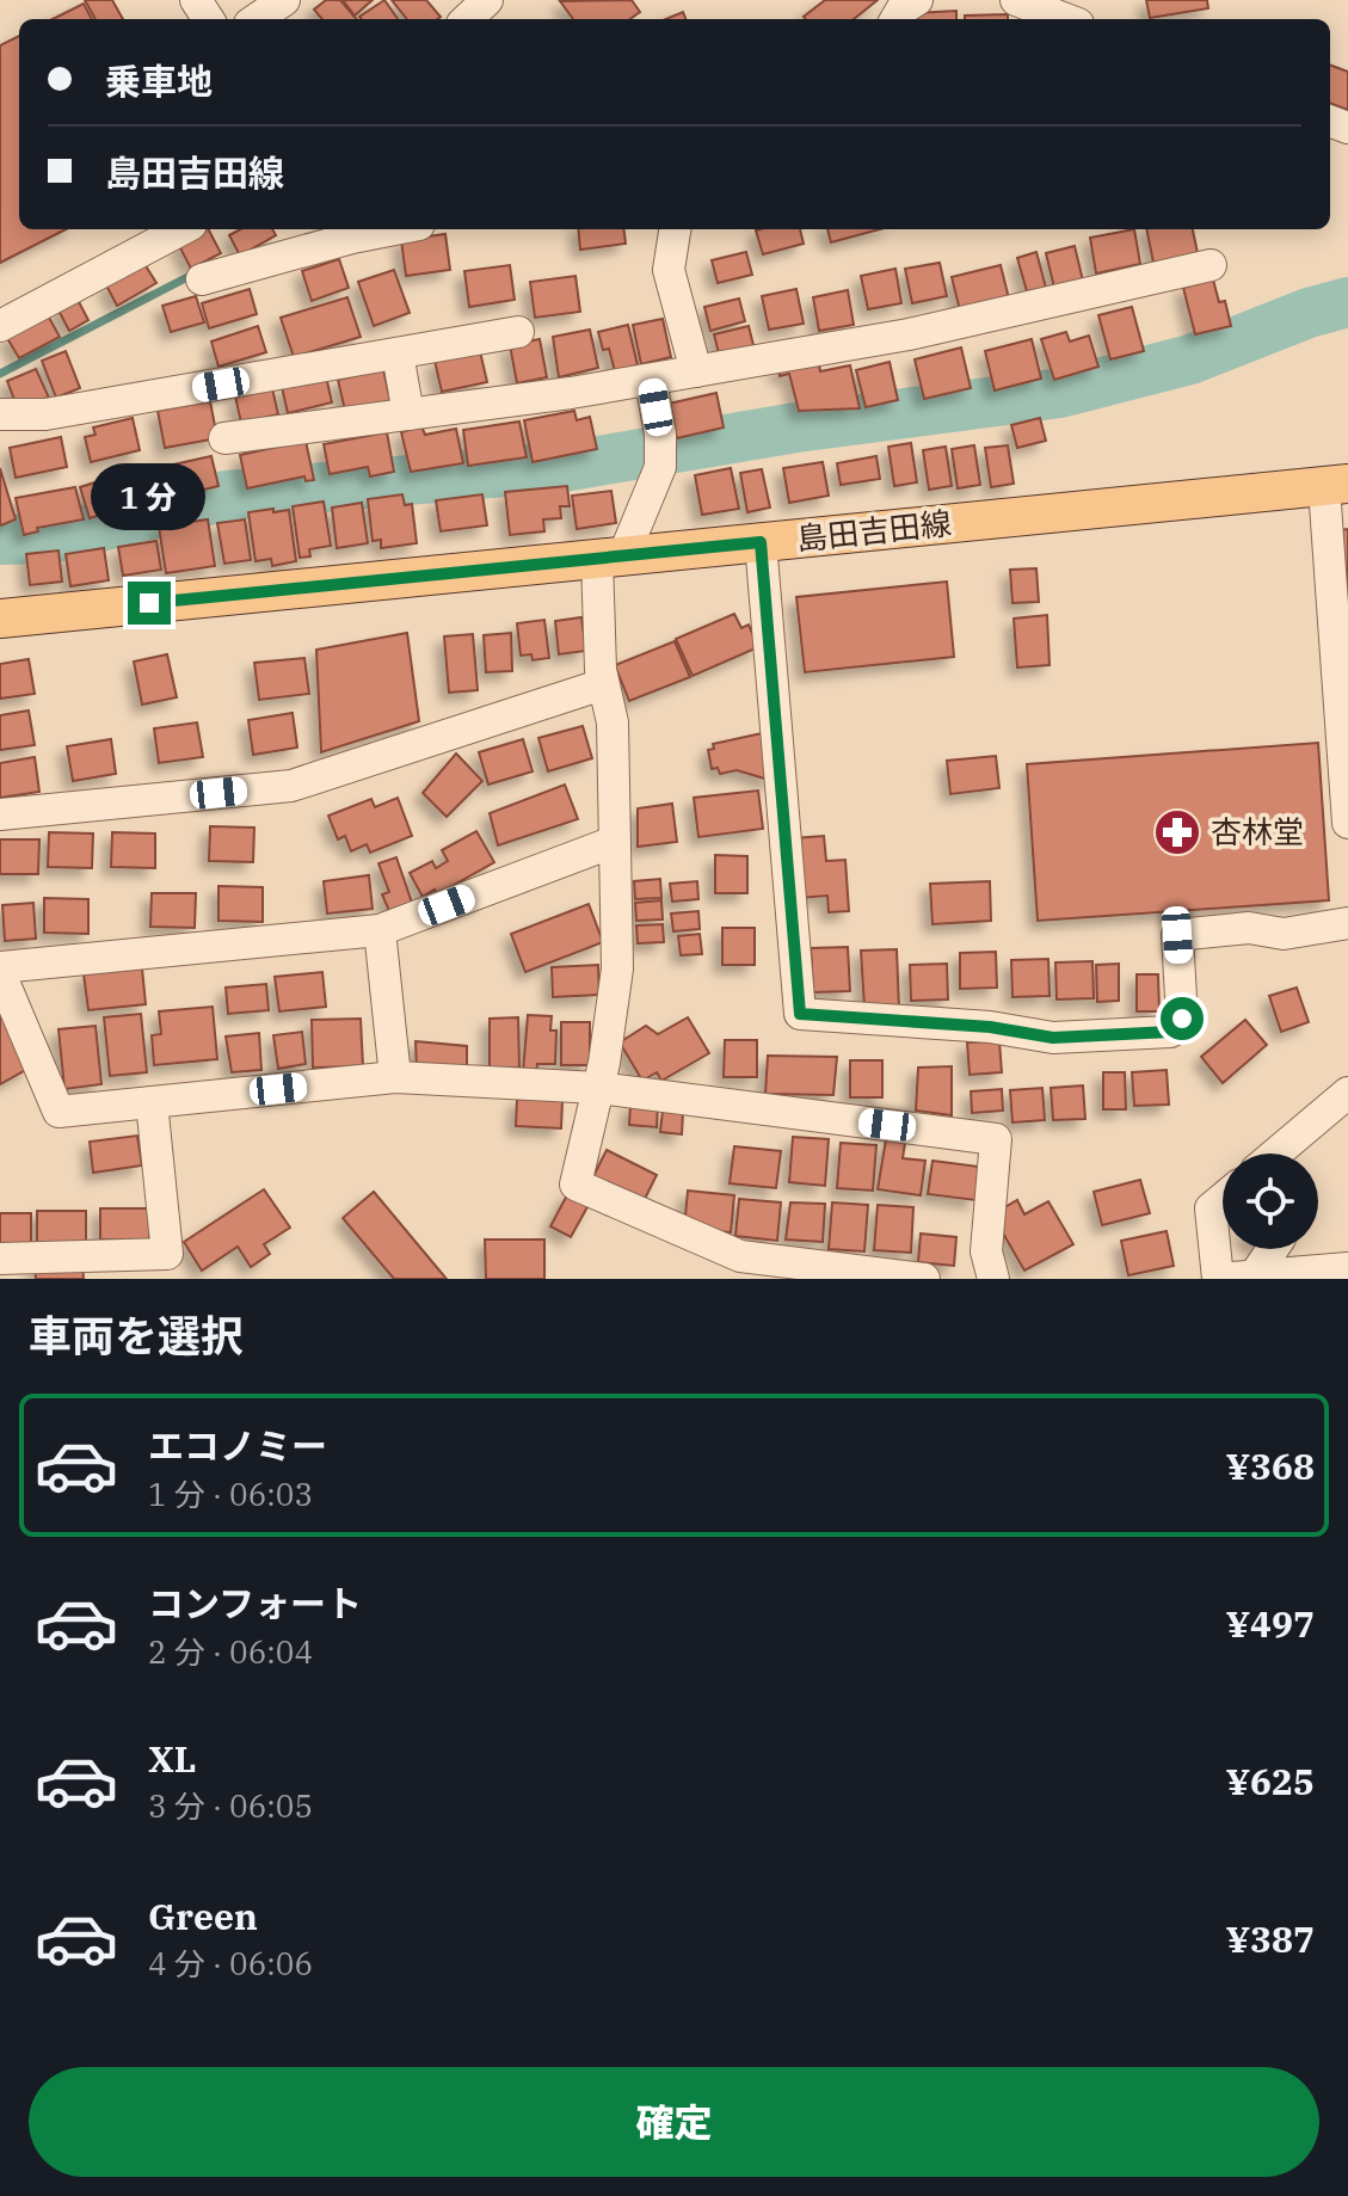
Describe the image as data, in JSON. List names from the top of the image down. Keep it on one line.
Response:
{"streets":{"main road":["島田吉田線"]},"places":{"pharmacy":["杏林堂"]},"page":{"banner":["乗車地","島田吉田線"],"bubble":"1 分","heading":"車両を選択","list":[{"name":"エコノミー","note":"1 分 · 06:03","value":"¥368"},{"name":"コンフォート","note":"2 分 · 06:04","value":"¥497"},{"name":"XL","note":"3 分 · 06:05","value":"¥625"},{"name":"Green","note":"4 分 · 06:06","value":"¥387"}],"buttons":"確定"}}
